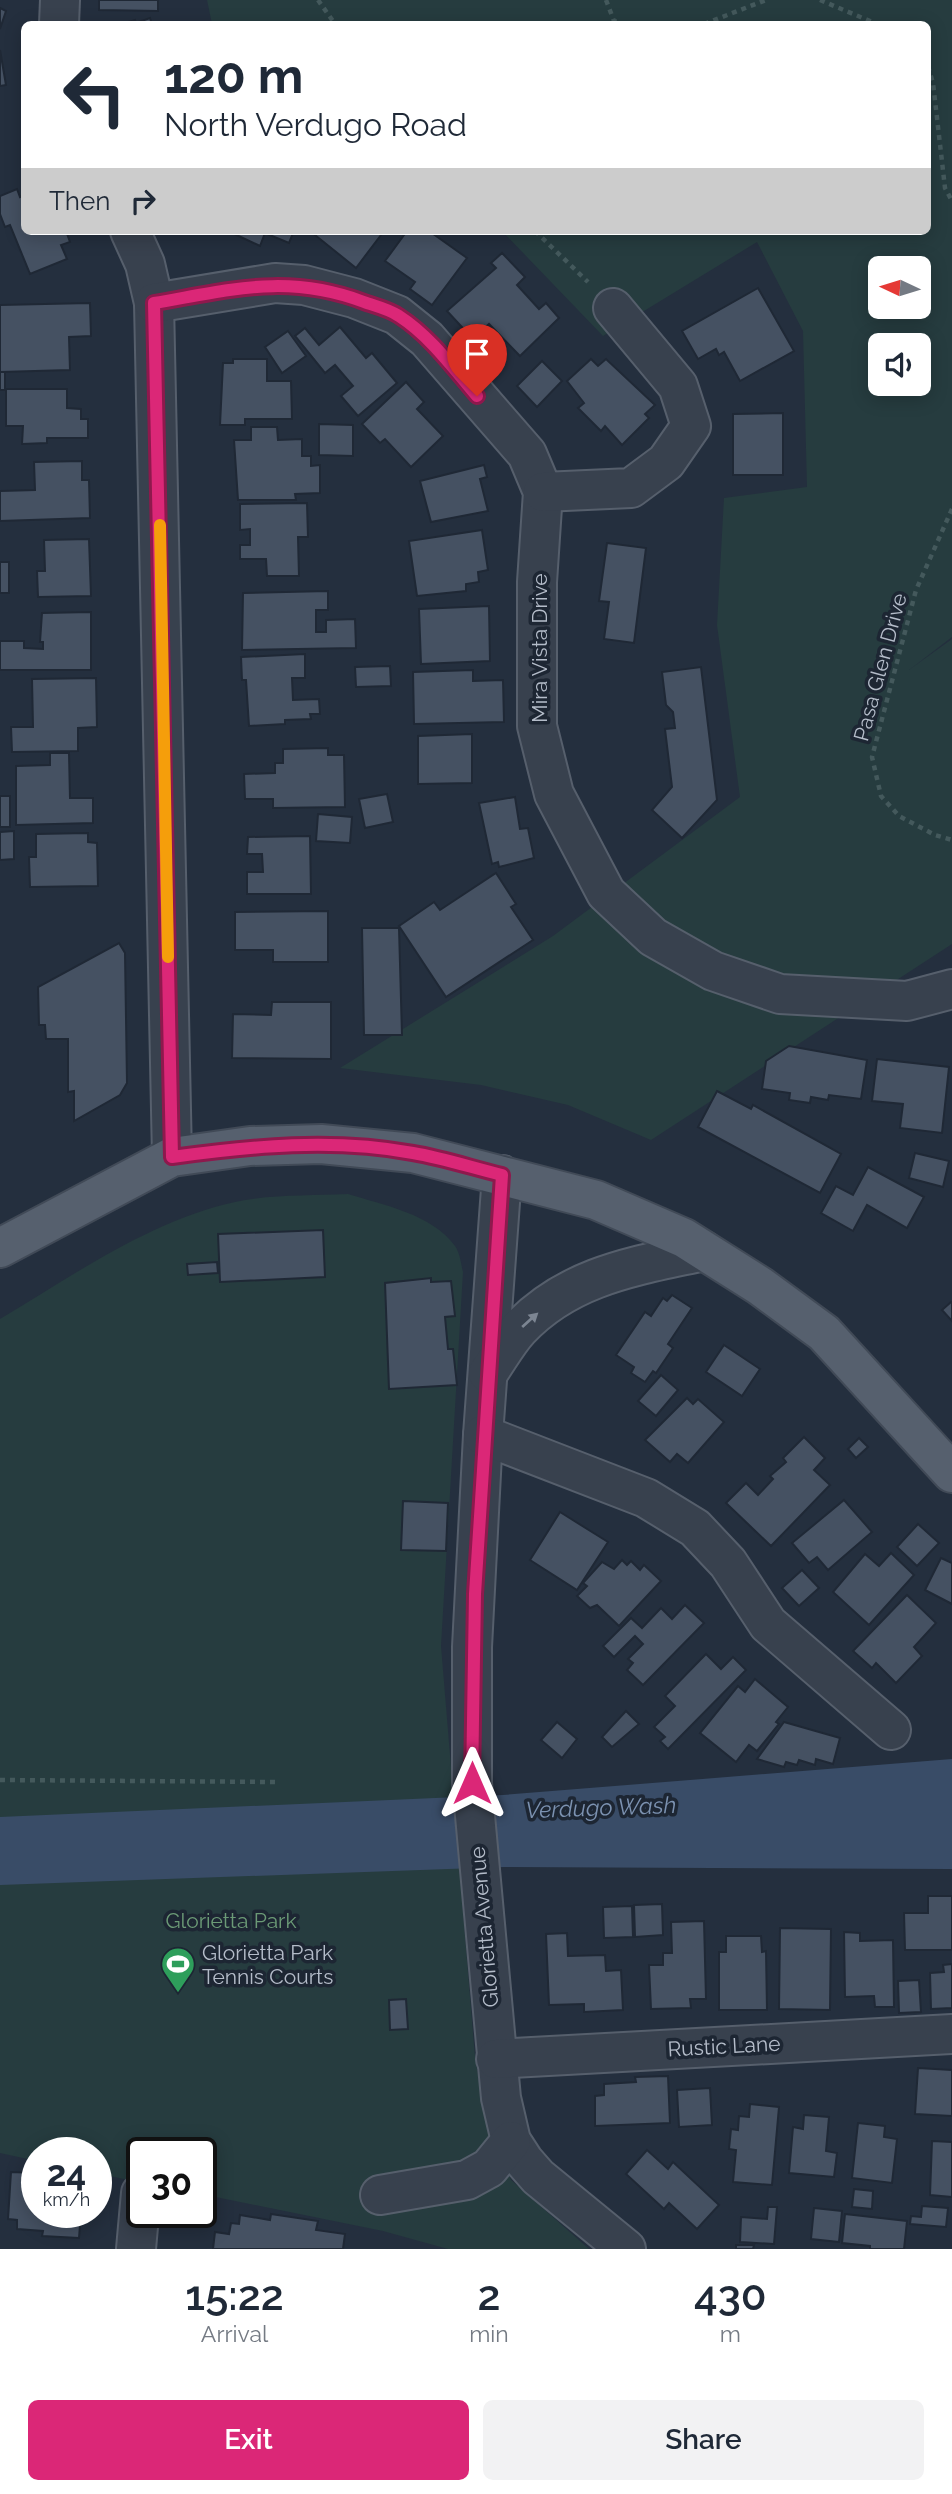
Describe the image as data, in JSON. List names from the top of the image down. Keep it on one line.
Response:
{"streets":{"street":["Mira Vista Drive","Glorietta Avenue","Rustic Lane"],"path":["Pasa Glen Drive"]},"crossings":[["Glorietta Avenue","Rustic Lane"]],"water":["Verdugo Wash"],"parks":["Glorietta Park"],"places":{"sports":["Glorietta Park Tennis Courts"]},"north":"left","page":{"turn":["120 m","North Verdugo Road"],"then":"Then","speed":"24 km/h","limit":"30","eta":["15:22","Arrival","2","min","430","m"],"buttons":["Exit","Share"]}}
